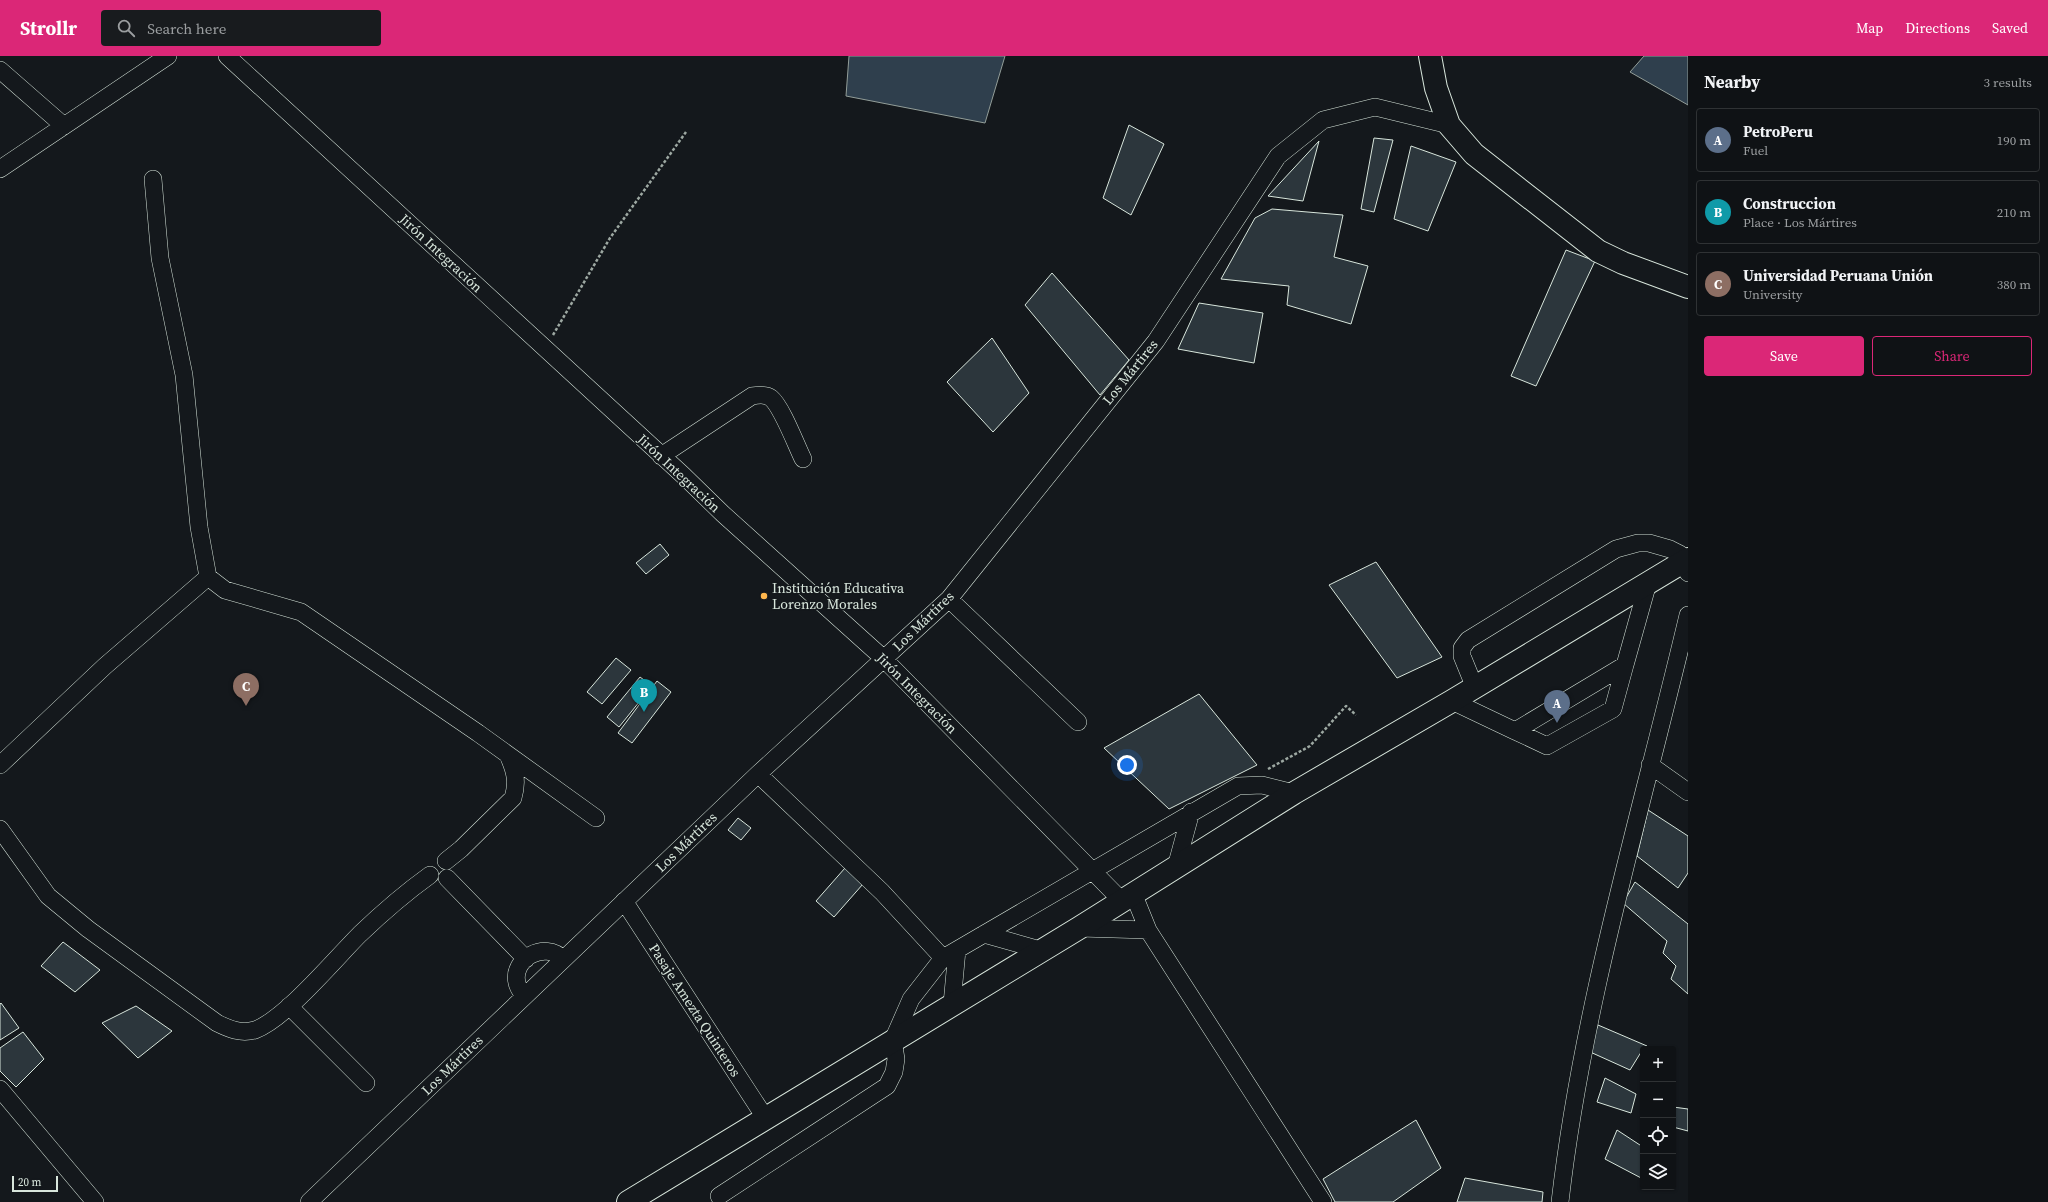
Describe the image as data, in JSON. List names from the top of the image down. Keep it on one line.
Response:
{"streets":{"street":["Jirón Integración","Los Mártires","Pasaje Amezta Quinteros"]},"crossings":[["Jirón Integración","Los Mártires"],["Los Mártires","Pasaje Amezta Quinteros"]],"places":["Institución Educativa Lorenzo Morales"],"scale_bar":"20 m","page":{"header":"Strollr","search":"Search here","nav":["Map","Directions","Saved"],"heading":["Nearby","3 results"],"list":[{"mark":"A","name":"PetroPeru","note":"Fuel","value":"190 m"},{"mark":"B","name":"Construccion","note":"Place · Los Mártires","value":"210 m"},{"mark":"C","name":"Universidad Peruana Unión","note":"University","value":"380 m"}],"buttons":["Save","Share"],"pins":["C","B","A"],"map_buttons":["+","−"],"scale":"20 m"}}
